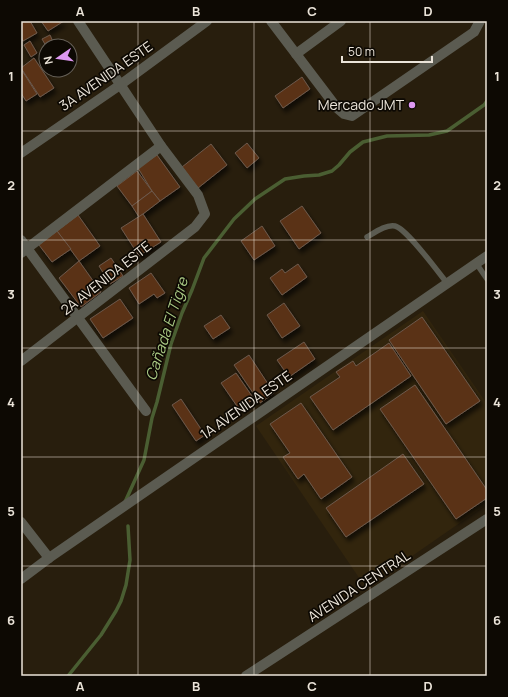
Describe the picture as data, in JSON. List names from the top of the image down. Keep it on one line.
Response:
{"streets":{"street":["3A AVENIDA ESTE","2A AVENIDA ESTE","1A AVENIDA ESTE","AVENIDA CENTRAL"]},"water":["Cañada El Tigre"],"places":["Mercado JMT"],"scale_bar":"50 m","north":"left","grid":{"columns":["A","B","C","D"],"rows":["1","2","3","4","5","6"]}}
